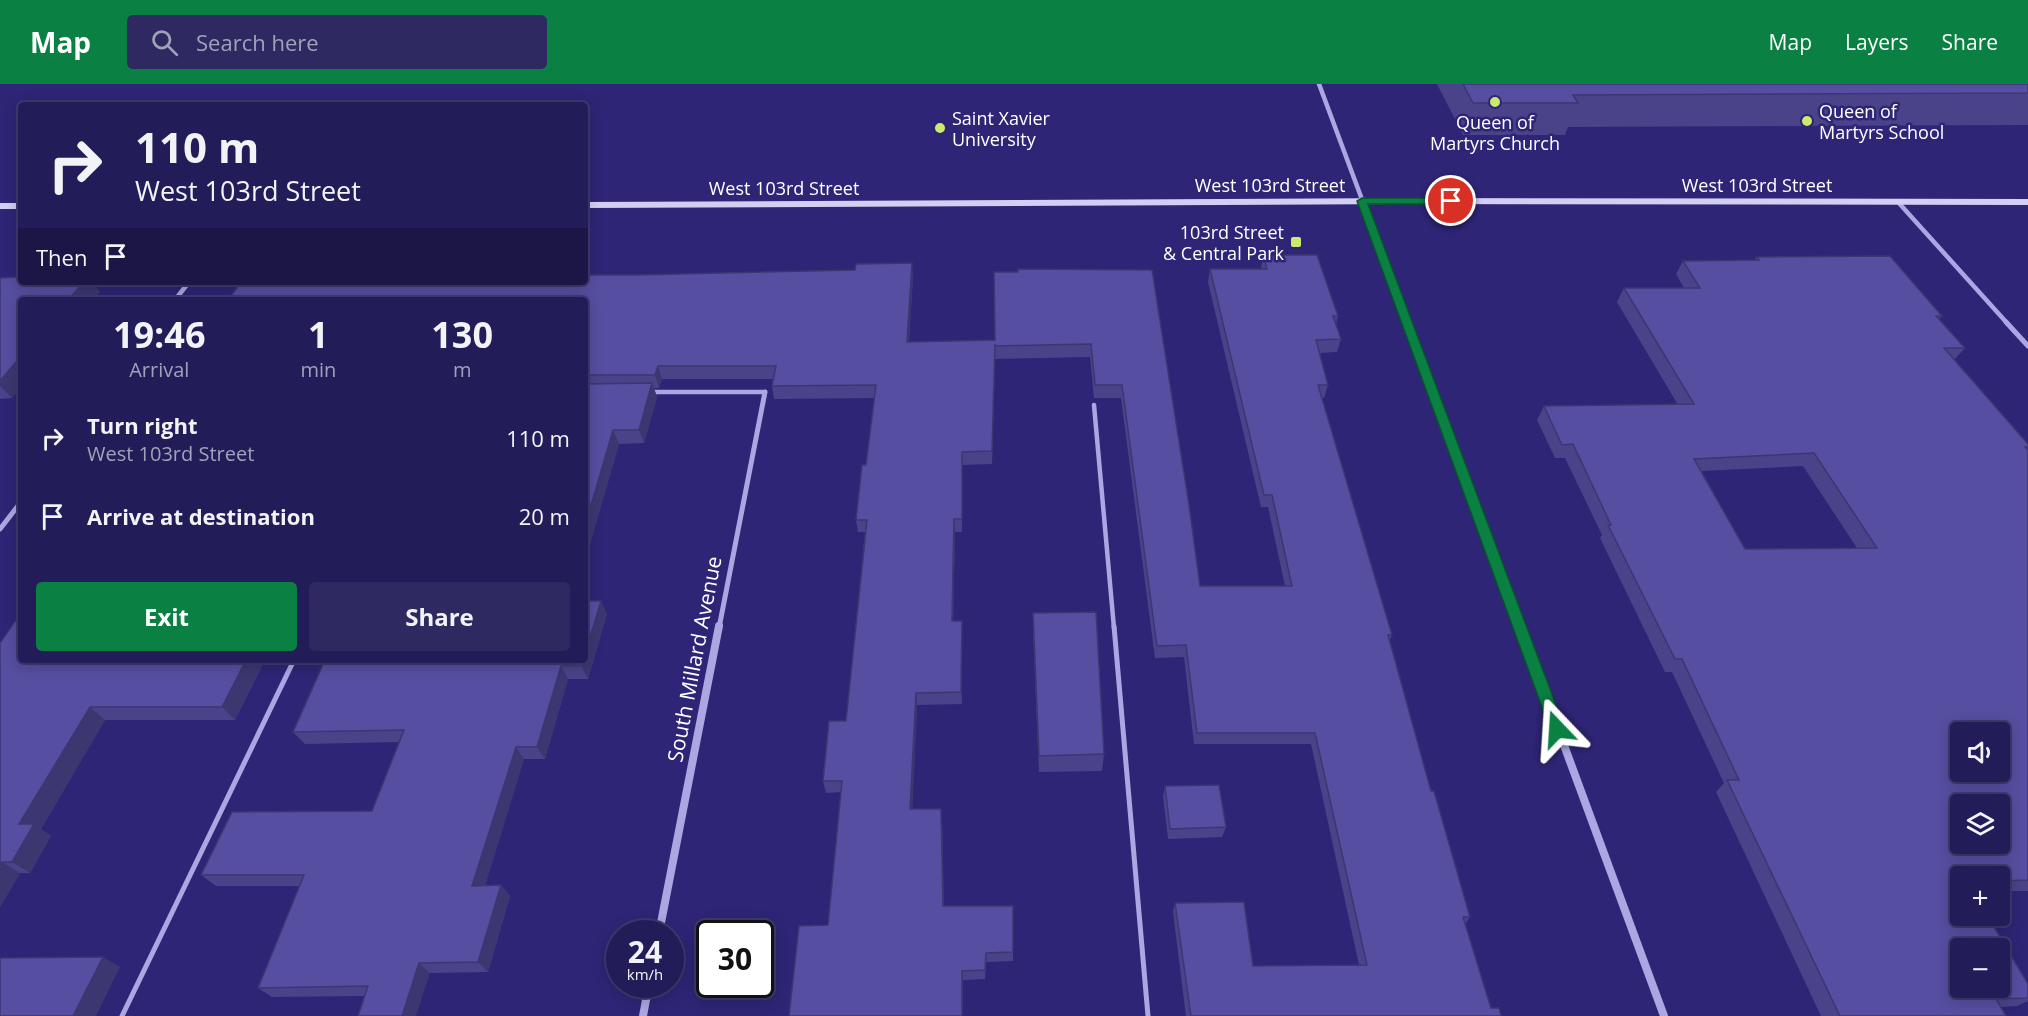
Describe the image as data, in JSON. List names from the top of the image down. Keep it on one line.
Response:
{"streets":{"main road":["West 103rd Street"],"street":["South Millard Avenue"]},"places":{"other":["Queen of Martyrs Church","Queen of Martyrs School","Saint Xavier University"],"transit":["103rd Street & Central Park"]},"page":{"header":"Map","search":"Search here","nav":["Map","Layers","Share"],"turn":["110 m","West 103rd Street"],"then":"Then","eta":["19:46","Arrival","1","min","130","m"],"list":[{"name":"Turn right","note":"West 103rd Street","value":"110 m"},{"name":"Arrive at destination","value":"20 m"}],"buttons":["Exit","Share"],"map_buttons":["+","−"],"speed":"24 km/h","limit":"30"}}
